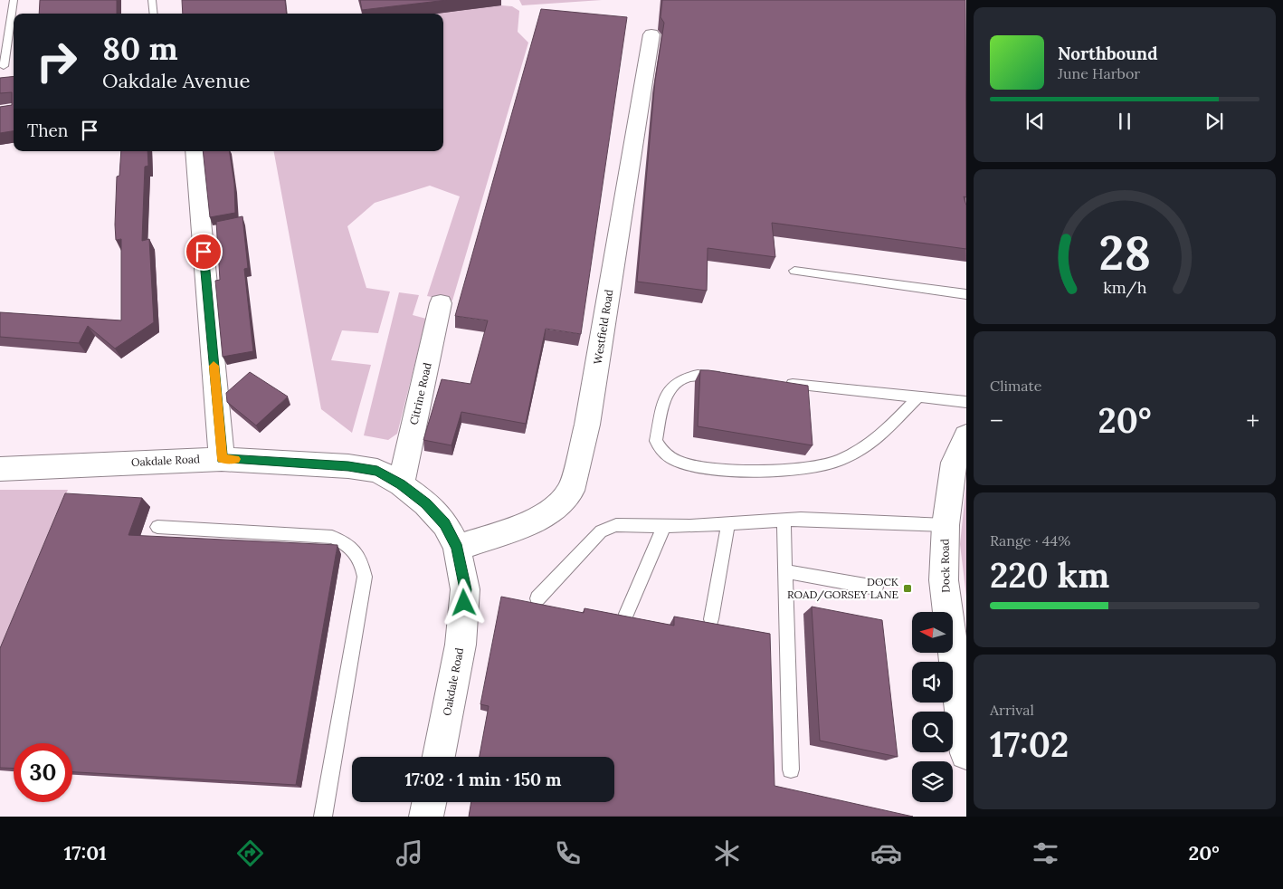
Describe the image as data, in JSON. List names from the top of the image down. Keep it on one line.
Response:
{"streets":{"main road":["Westfield Road","Citrine Road","Oakdale Road","Dock Road"]},"crossings":[["Westfield Road","Oakdale Road"],["Citrine Road","Oakdale Road"]],"places":{"transit":["DOCK ROAD/GORSEY LANE"]},"north":"left","page":{"turn":["80 m","Oakdale Avenue"],"song":["Northbound","June Harbor"],"then":"Then","tile":["Climate",["Range · 44%","220 km"],["Arrival","17:02"]],"heat":["−","20°","+"],"limit":"30","trip":"17:02 · 1 min · 150 m","tabs":["17:01","20°"],"gauge":["28","km/h"]}}
